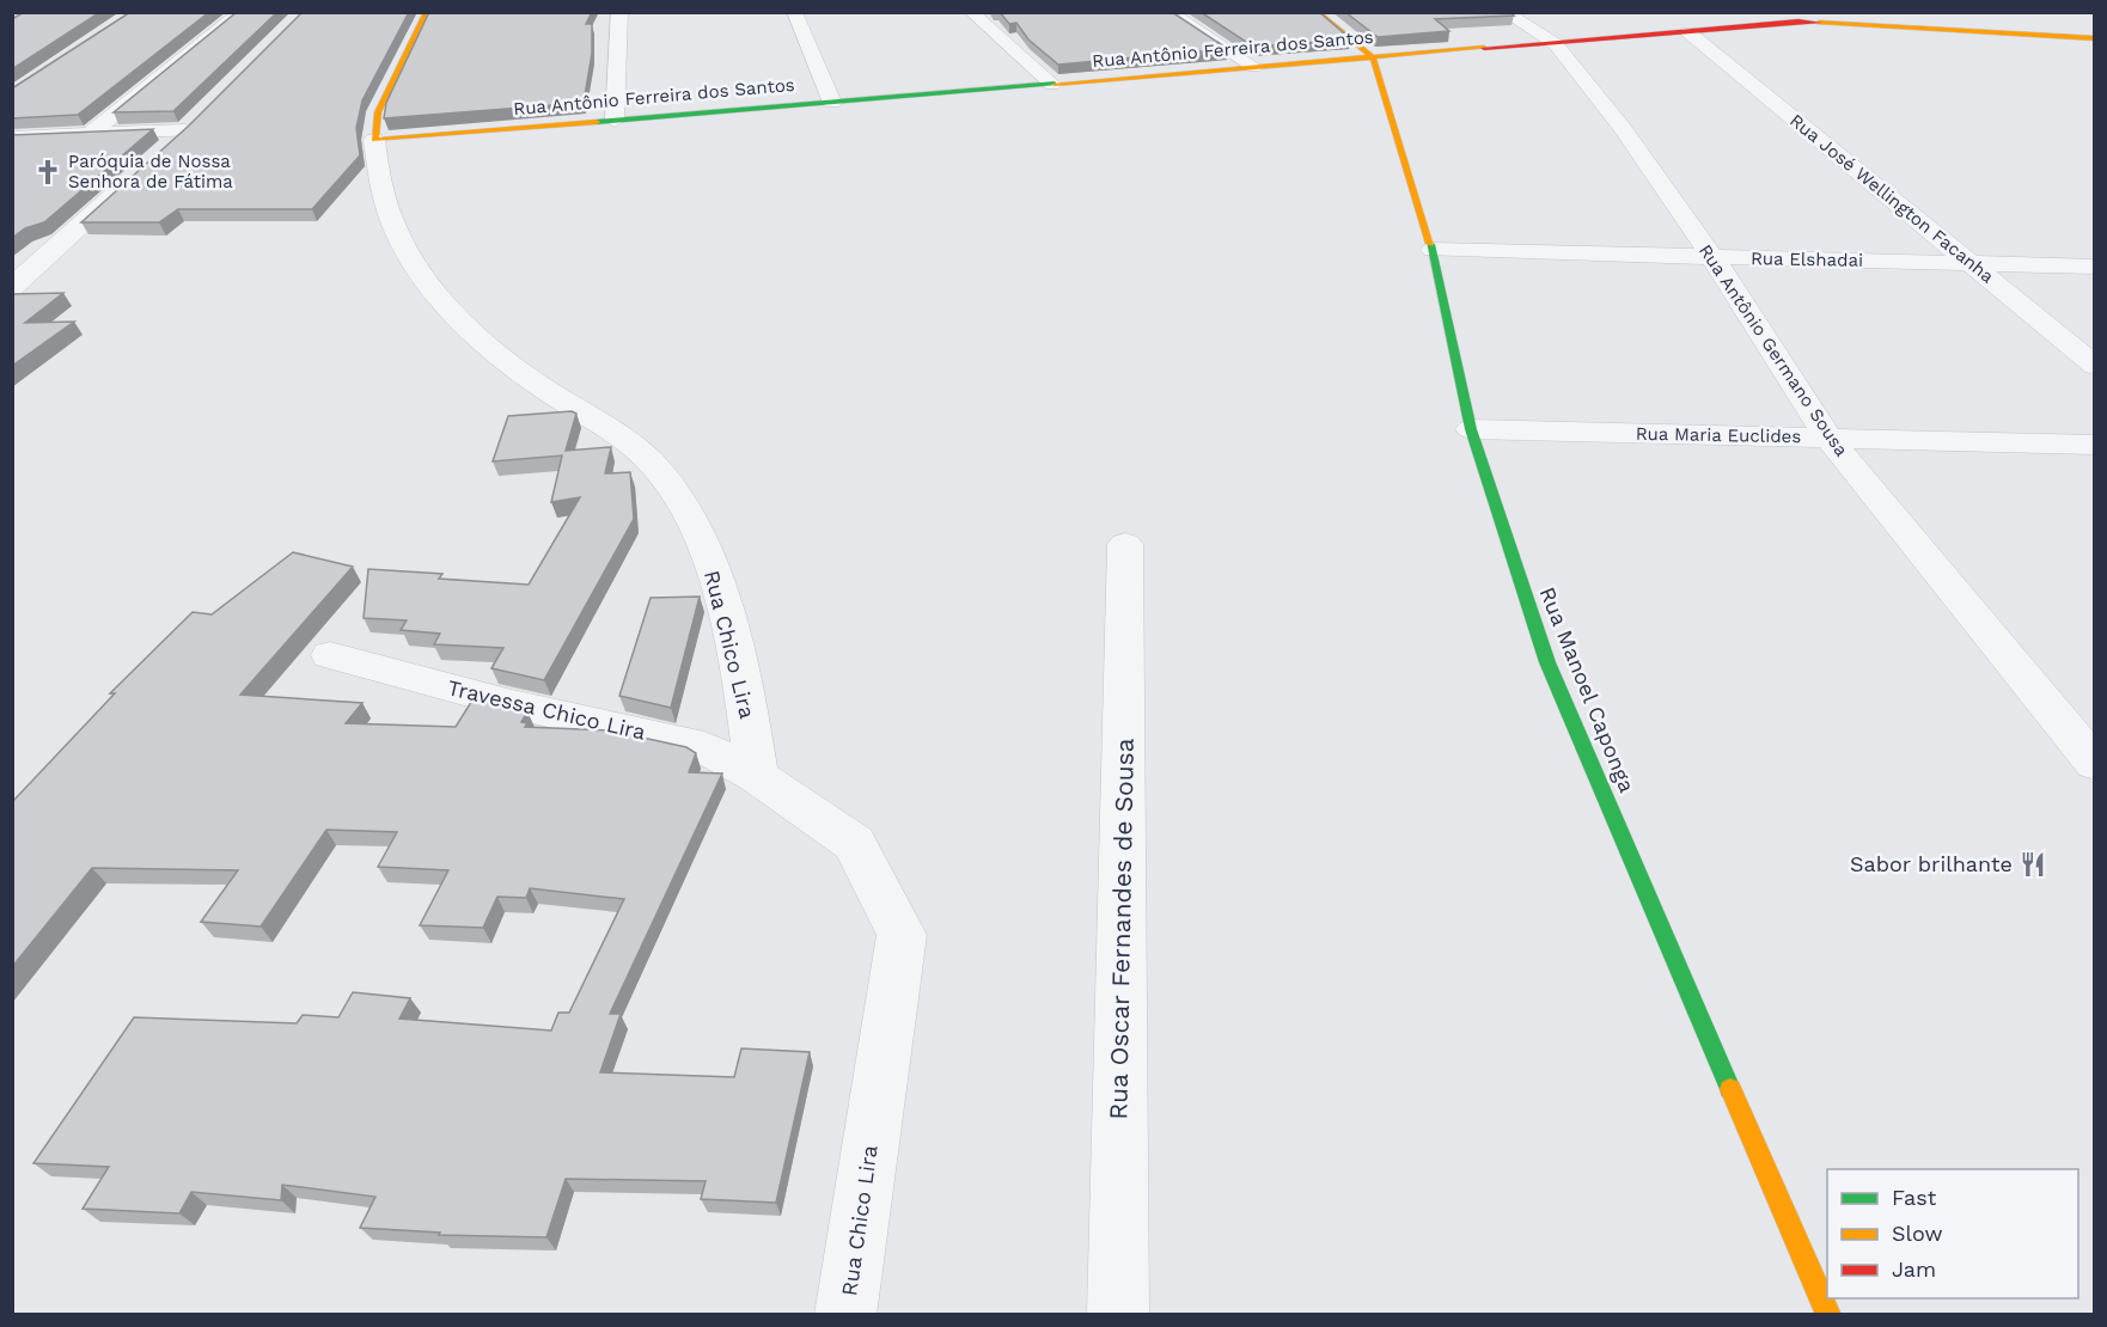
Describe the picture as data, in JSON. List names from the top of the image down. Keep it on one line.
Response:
{"streets":{"street":["Rua Antônio Ferreira dos Santos","Rua José Wellington Facanha","Rua Elshadai","Rua Antônio Germano Sousa","Rua Maria Euclides","Rua Chico Lira","Rua Manoel Caponga","Travessa Chico Lira","Rua Oscar Fernandes de Sousa"]},"crossings":[["Rua Antônio Ferreira dos Santos","Rua José Wellington Facanha"],["Rua Antônio Ferreira dos Santos","Rua Antônio Germano Sousa"],["Rua Antônio Ferreira dos Santos","Rua Chico Lira"],["Rua Antônio Ferreira dos Santos","Rua Manoel Caponga"],["Rua José Wellington Facanha","Rua Elshadai"],["Rua Elshadai","Rua Antônio Germano Sousa"],["Rua Elshadai","Rua Manoel Caponga"],["Rua Antônio Germano Sousa","Rua Maria Euclides"],["Rua Maria Euclides","Rua Manoel Caponga"],["Rua Chico Lira","Travessa Chico Lira"]],"places":{"church":["Paróquia de Nossa Senhora de Fátima"],"restaurant":["Sabor brilhante"]},"legend":["Fast","Slow","Jam"]}
